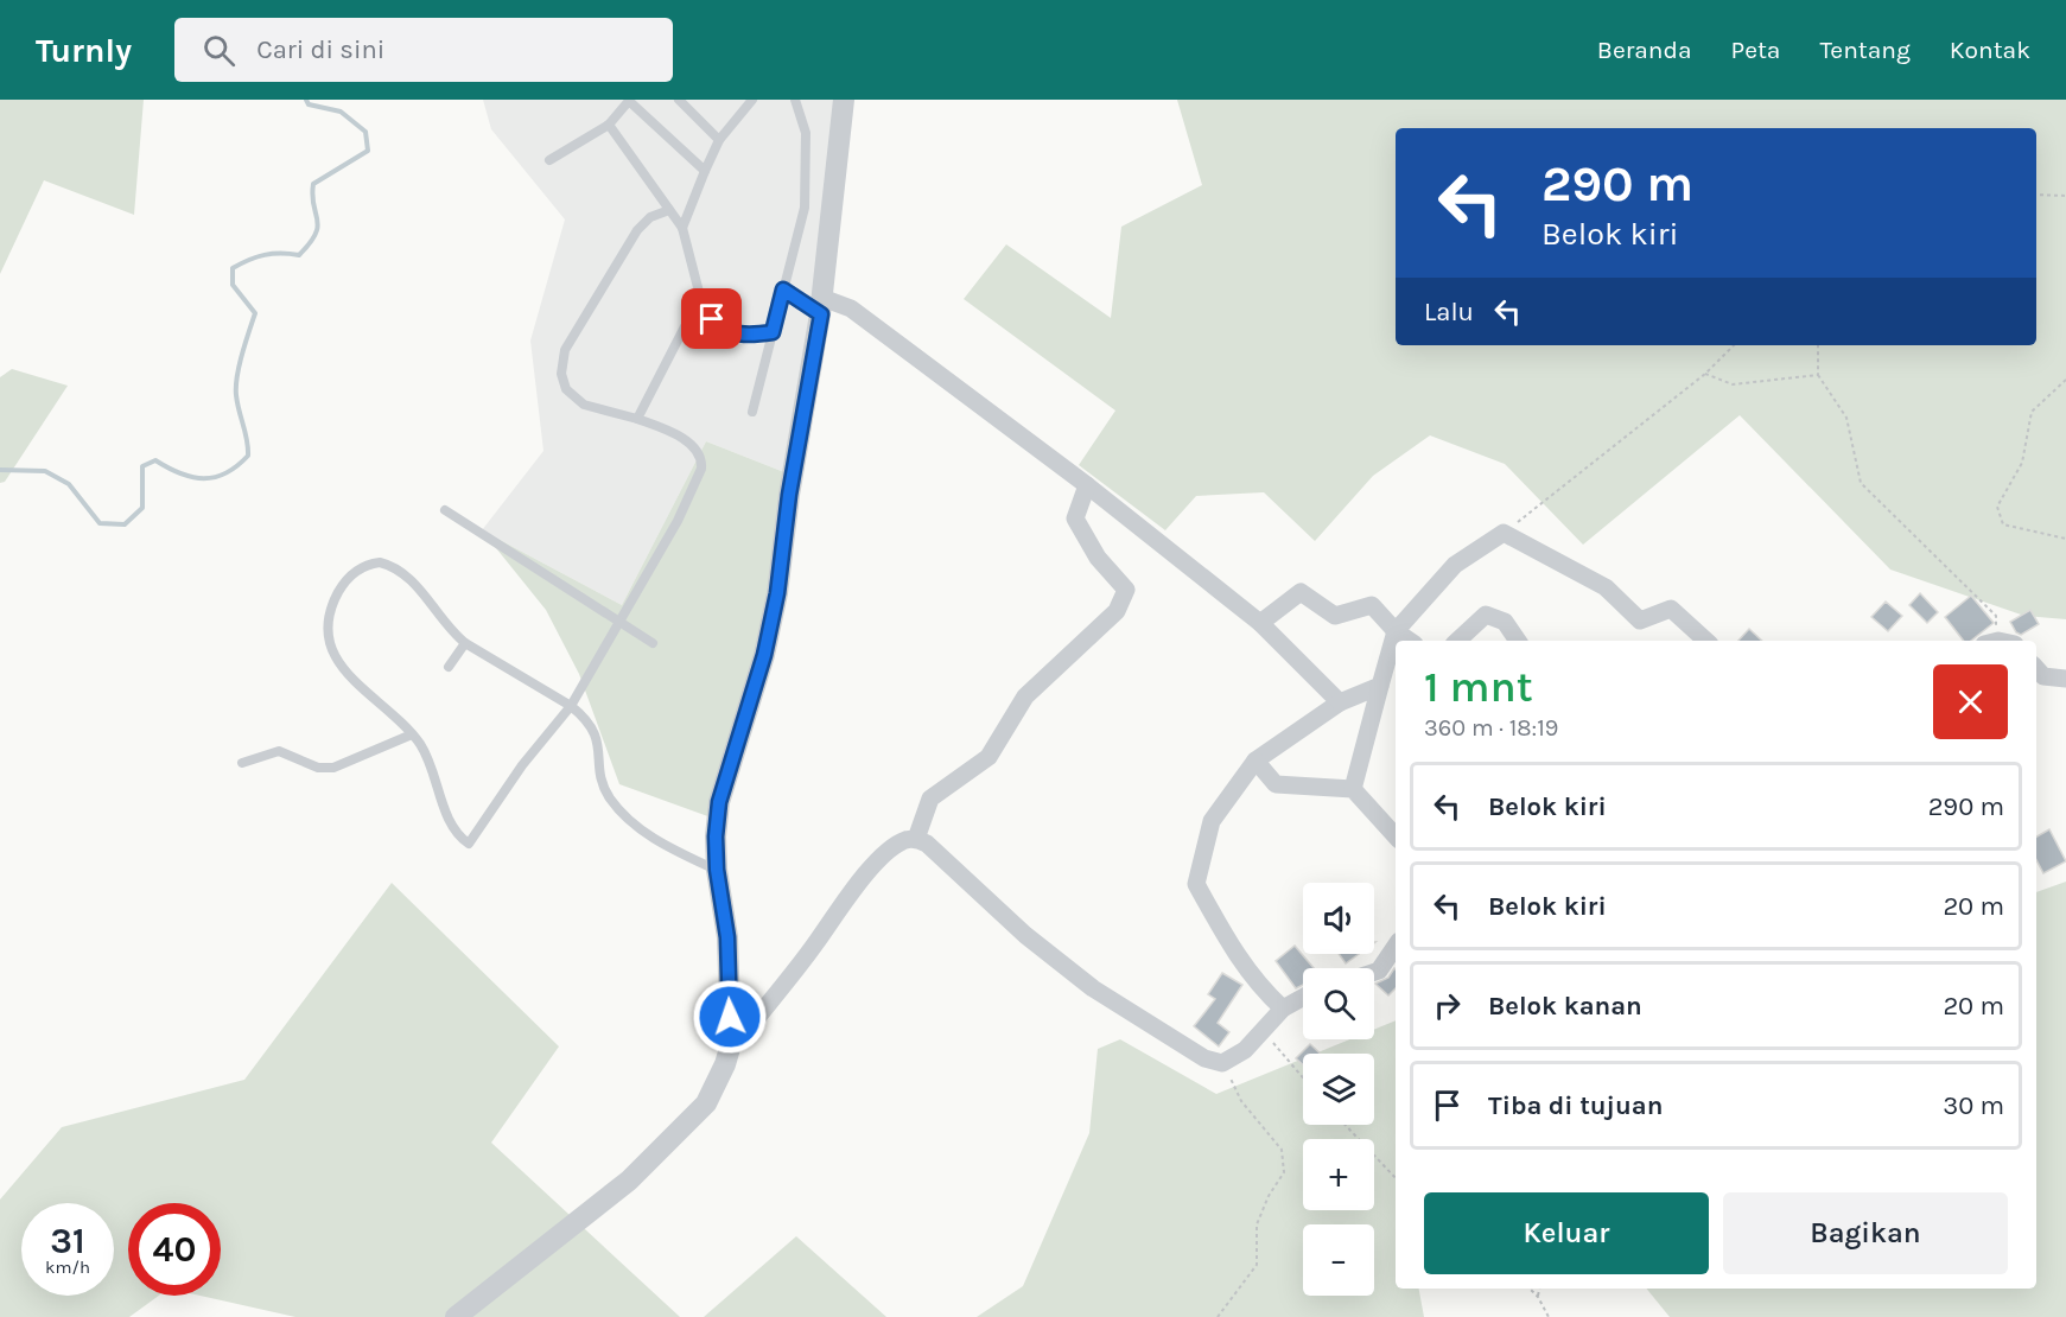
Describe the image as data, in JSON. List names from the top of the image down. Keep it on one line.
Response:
{"page":{"header":"Turnly","search":"Cari di sini","nav":["Beranda","Peta","Tentang","Kontak"],"turn":["290 m","Belok kiri"],"then":"Lalu","heading":["1 mnt","360 m · 18:19"],"list":[{"name":"Belok kiri","value":"290 m"},{"name":"Belok kiri","value":"20 m"},{"name":"Belok kanan","value":"20 m"},{"name":"Tiba di tujuan","value":"30 m"}],"map_buttons":["+","−"],"buttons":["Keluar","Bagikan"],"speed":"31 km/h","limit":"40"}}
